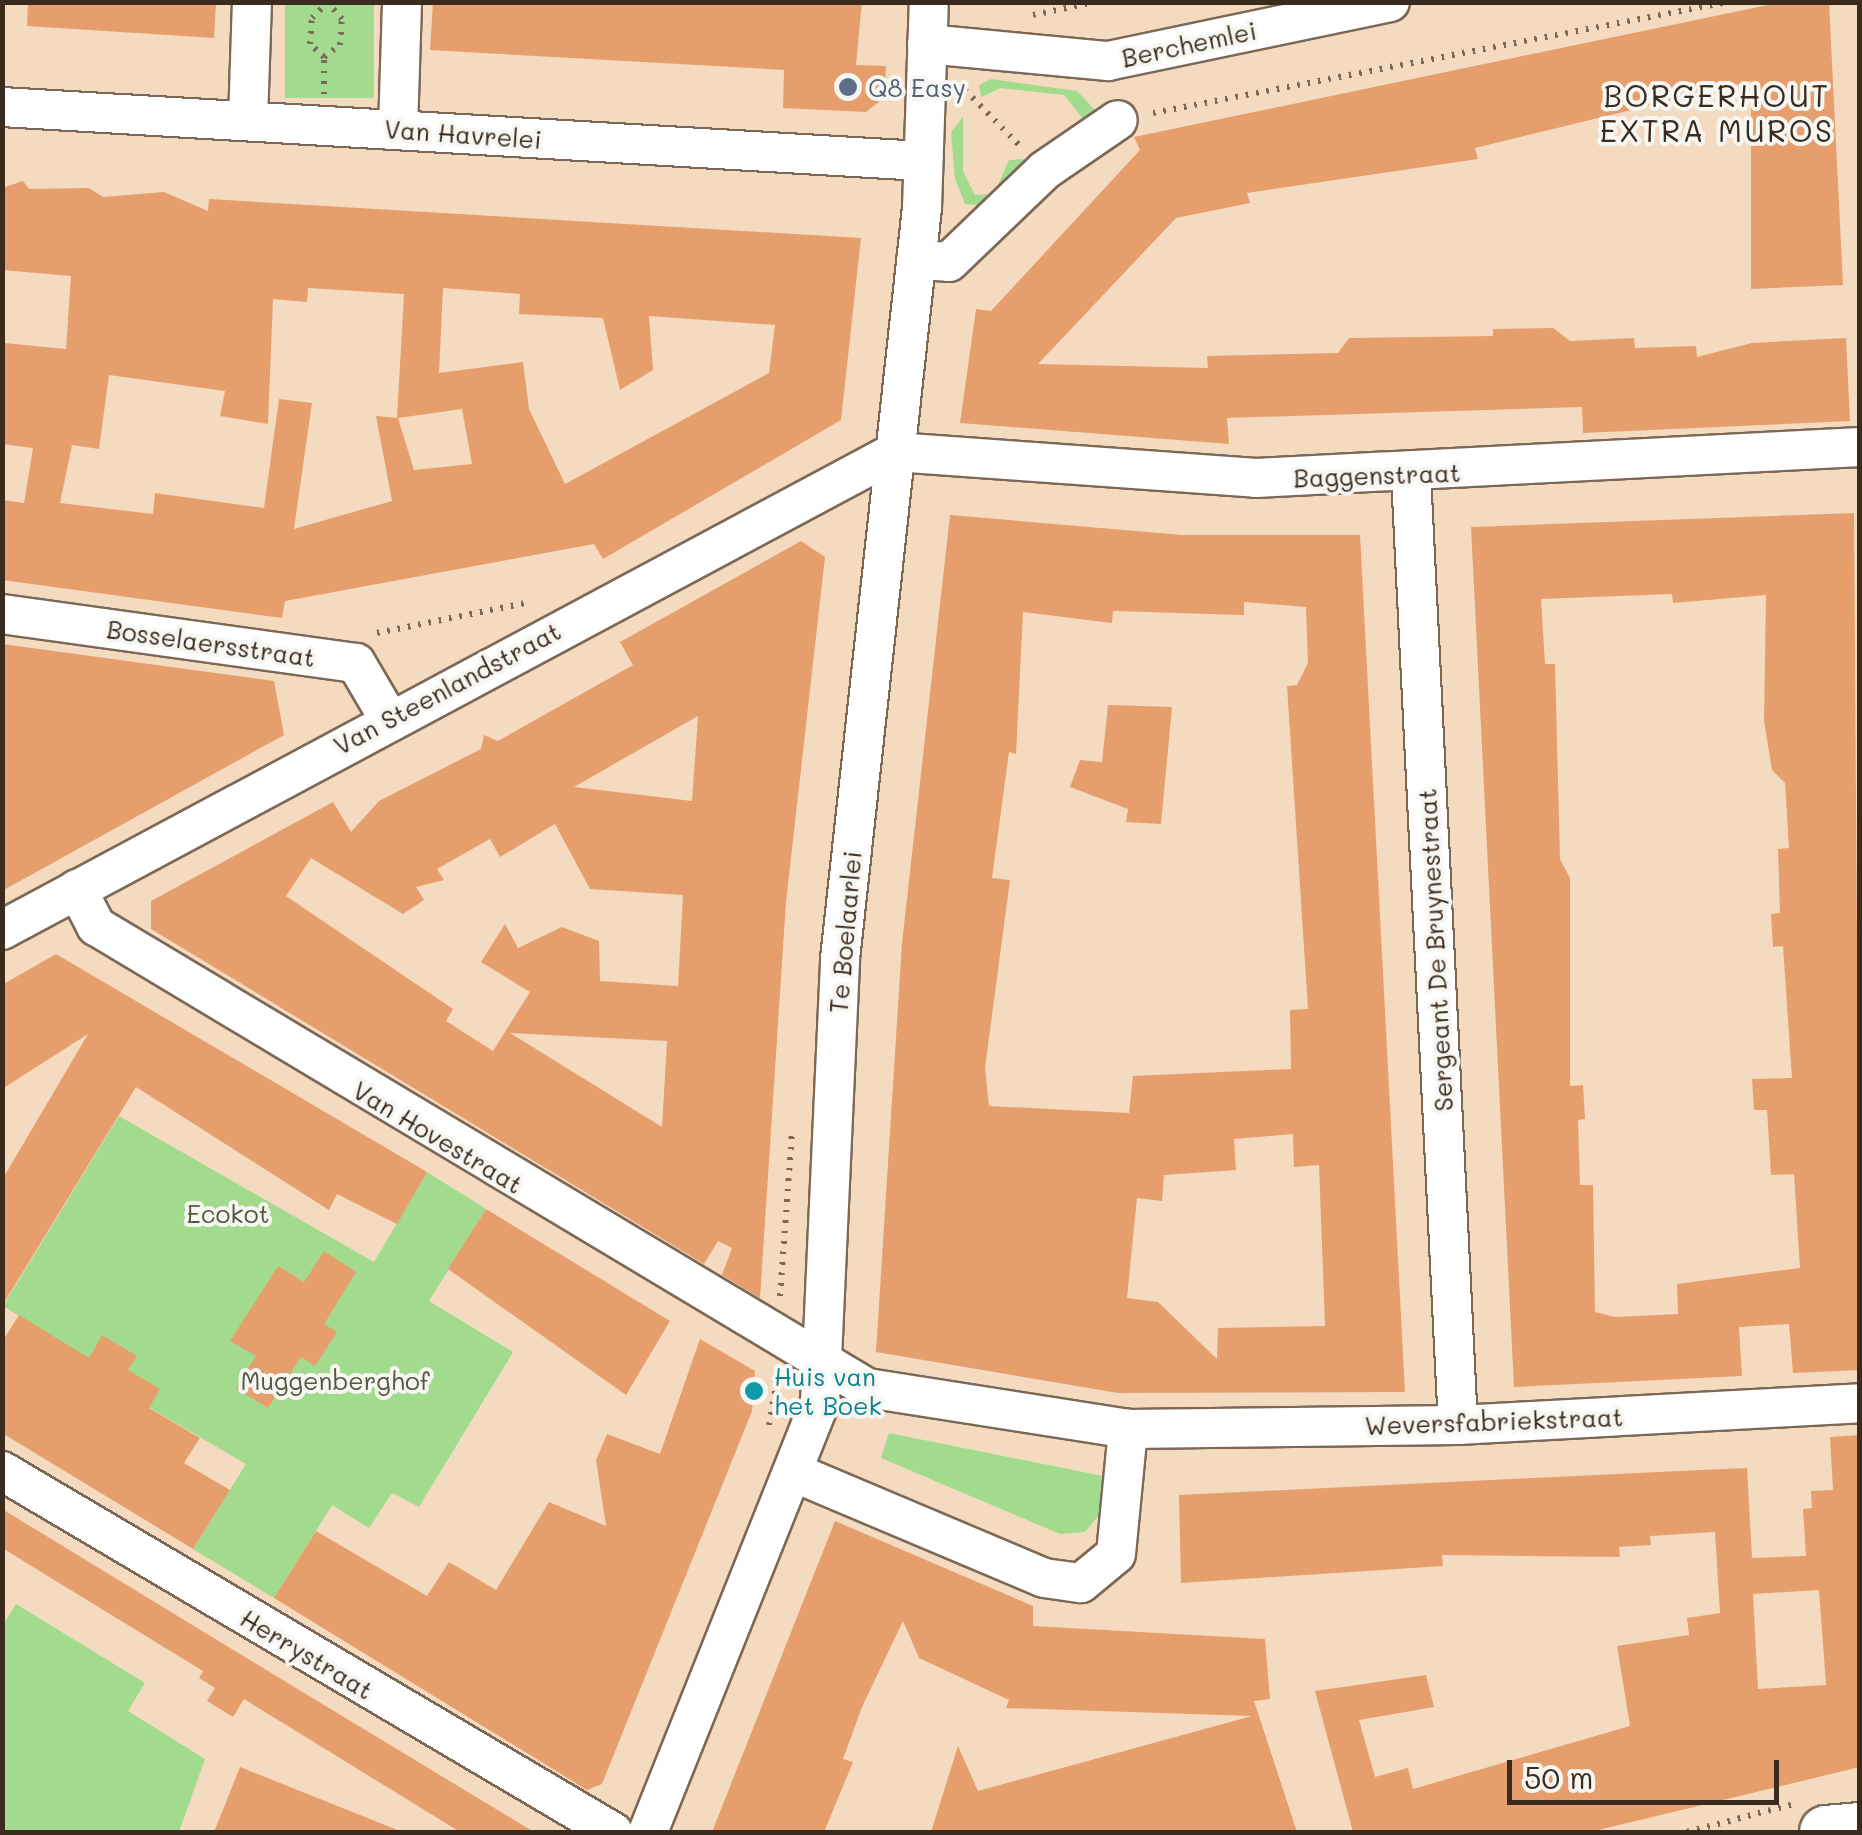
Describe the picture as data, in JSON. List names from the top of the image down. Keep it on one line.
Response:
{"streets":{"street":["Berchemlei","Van Havrelei","Baggenstraat","Bosselaersstraat","Van Steenlandstraat","Te Boelaarlei","Sergeant De Bruynestraat","Van Hovestraat","Weversfabriekstraat","Herrystraat"]},"crossings":[["Berchemlei","Te Boelaarlei"],["Van Havrelei","Te Boelaarlei"],["Baggenstraat","Van Steenlandstraat"],["Baggenstraat","Te Boelaarlei"],["Baggenstraat","Sergeant De Bruynestraat"],["Bosselaersstraat","Van Steenlandstraat"],["Van Steenlandstraat","Te Boelaarlei"],["Van Steenlandstraat","Van Hovestraat"],["Te Boelaarlei","Van Hovestraat"],["Te Boelaarlei","Weversfabriekstraat"],["Sergeant De Bruynestraat","Weversfabriekstraat"],["Van Hovestraat","Weversfabriekstraat"]],"districts":["BORGERHOUT EXTRA MUROS"],"parks":["Ecokot","Muggenberghof"],"places":["Q8 Easy","Huis van het Boek"],"scale_bar":"50 m"}
